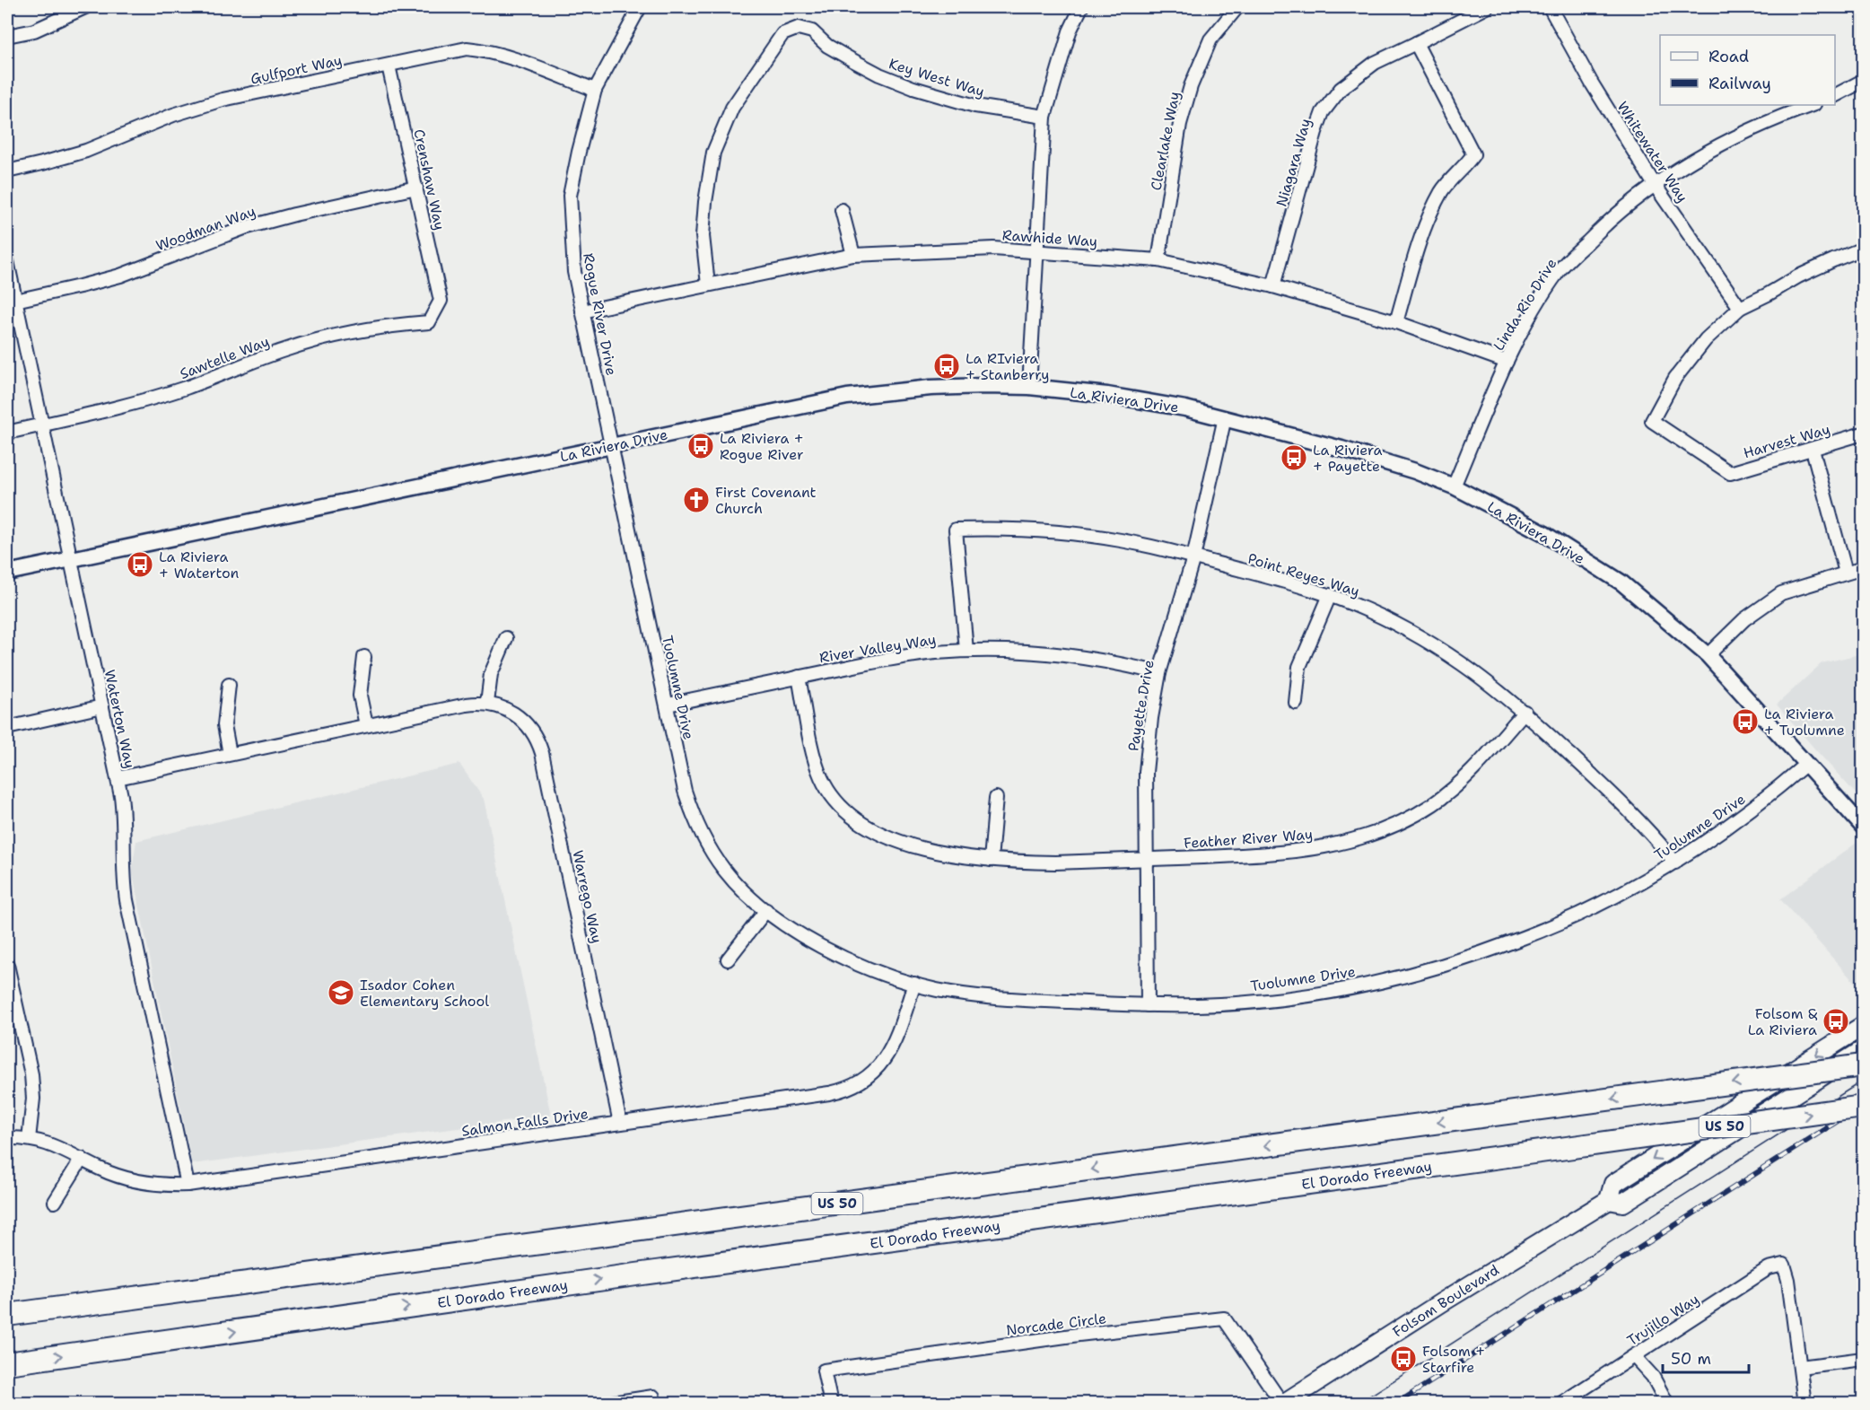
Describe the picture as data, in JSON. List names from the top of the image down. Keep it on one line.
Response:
{"streets":{"highway":["US 50","El Dorado Freeway"],"main road":["Folsom Boulevard"],"street":["Gulfport Way","Key West Way","Clearlake Way","Whitewater Way","Niagara Way","Crenshaw Way","Woodman Way","Rawhide Way","Linda Rio Drive","Rogue River Drive","Sawtelle Way","La Riviera Drive","Harvest Way","Point Reyes Way","River Valley Way","Tuolumne Drive","Payette Drive","Waterton Way","Feather River Way","Warrego Way","Salmon Falls Drive","Trujillo Way","Norcade Circle"]},"crossings":[["Gulfport Way","Crenshaw Way"],["Gulfport Way","Rogue River Drive"],["Key West Way","Rawhide Way"],["Clearlake Way","Rawhide Way"],["Whitewater Way","Linda Rio Drive"],["Whitewater Way","Harvest Way"],["Niagara Way","Rawhide Way"],["Crenshaw Way","Woodman Way"],["Crenshaw Way","Sawtelle Way"],["Woodman Way","Waterton Way"],["Rawhide Way","Linda Rio Drive"],["Rawhide Way","Rogue River Drive"],["Linda Rio Drive","La Riviera Drive"],["Rogue River Drive","La Riviera Drive"],["Rogue River Drive","Tuolumne Drive"],["Sawtelle Way","Waterton Way"],["La Riviera Drive","Tuolumne Drive"],["La Riviera Drive","Payette Drive"],["La Riviera Drive","Waterton Way"],["Point Reyes Way","River Valley Way"],["Point Reyes Way","Tuolumne Drive"],["Point Reyes Way","Payette Drive"],["Point Reyes Way","Feather River Way"],["River Valley Way","Tuolumne Drive"],["River Valley Way","Payette Drive"],["River Valley Way","Feather River Way"],["Tuolumne Drive","Payette Drive"],["Tuolumne Drive","Salmon Falls Drive"],["Payette Drive","Feather River Way"],["Waterton Way","Warrego Way"],["Waterton Way","Salmon Falls Drive"],["Warrego Way","Salmon Falls Drive"],["Folsom Boulevard","Norcade Circle"]],"places":{"bus stop":["La RIviera + Stanberry","La Riviera + Rogue River","La Riviera + Payette","La Riviera + Waterton","La Riviera + Tuolumne","Folsom & La Riviera","Folsom + Starfire"],"church":["First Covenant Church"],"school or university":["Isador Cohen Elementary School"]},"legend":["Road","Railway"],"scale_bar":"50 m"}
